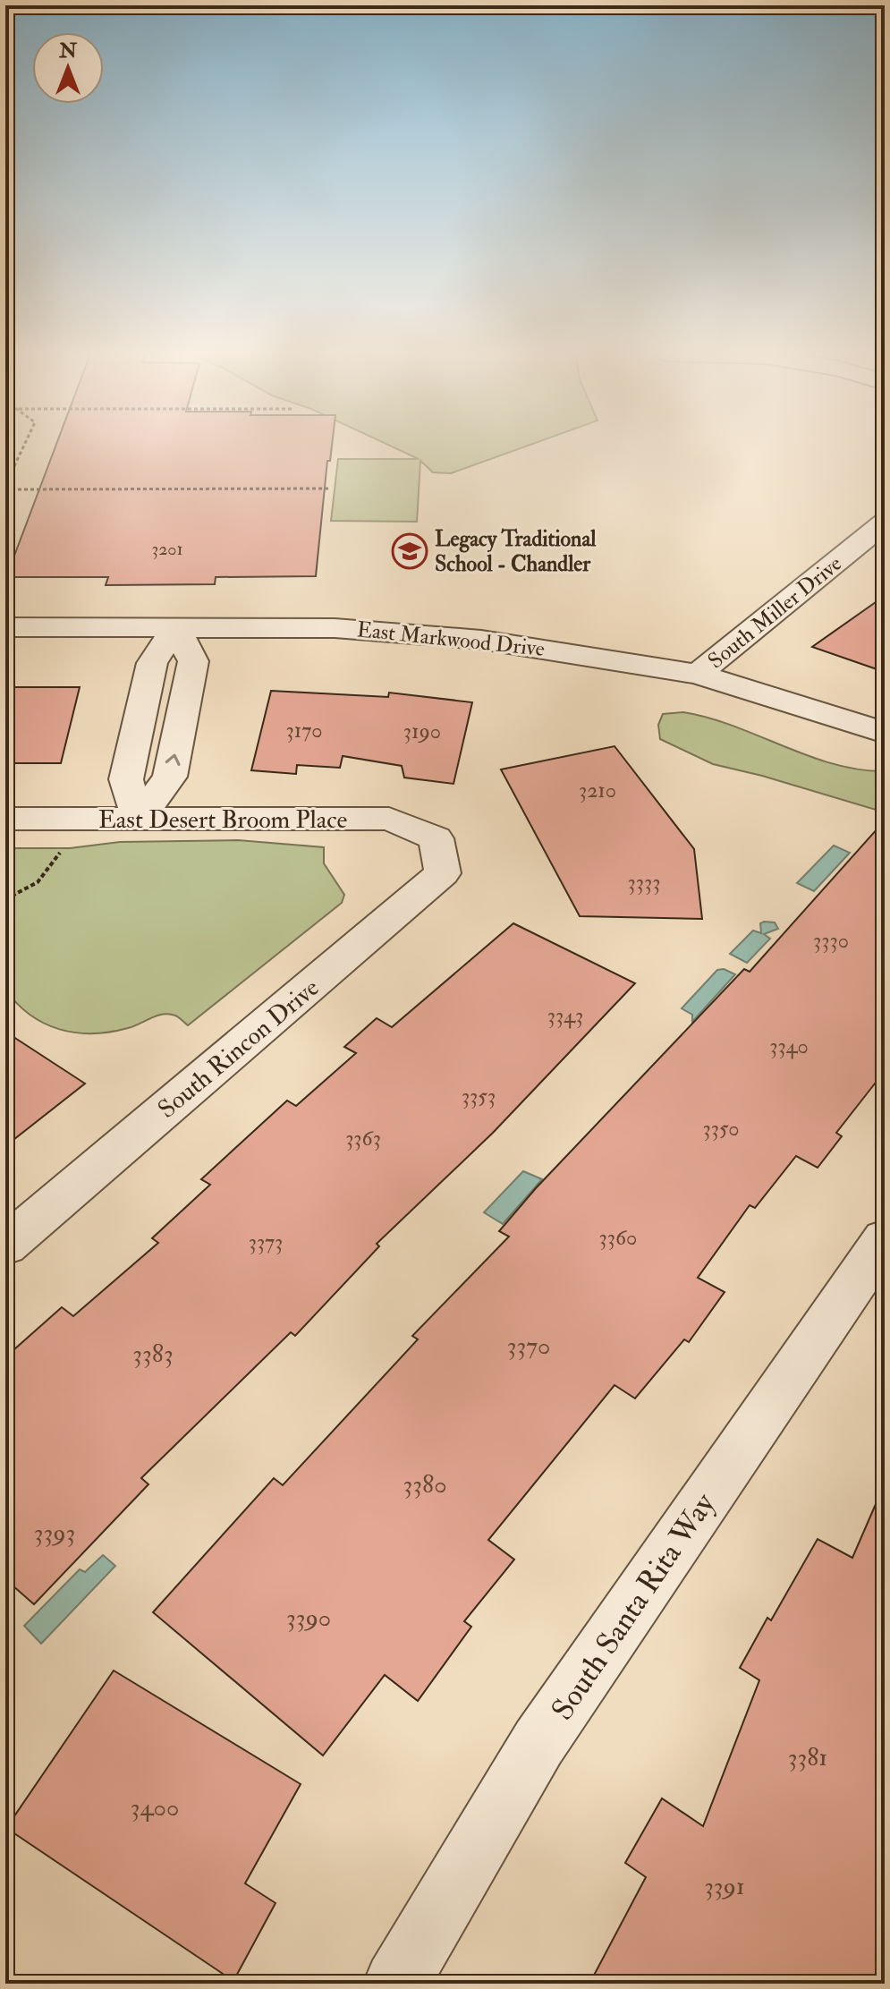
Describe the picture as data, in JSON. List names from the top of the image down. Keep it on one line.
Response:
{"streets":{"street":["South Miller Drive","East Markwood Drive","East Desert Broom Place","South Rincon Drive","South Santa Rita Way"]},"crossings":[["South Miller Drive","East Markwood Drive"],["East Desert Broom Place","South Rincon Drive"]],"places":{"school or university":["Legacy Traditional School - Chandler"]},"house_numbers":["3201","3170","3190","3210","3333","3330","3343","3340","3353","3350","3363","3360","3373","3370","3383","3380","3393","3390","3381","3400","3391"],"north":"top"}
